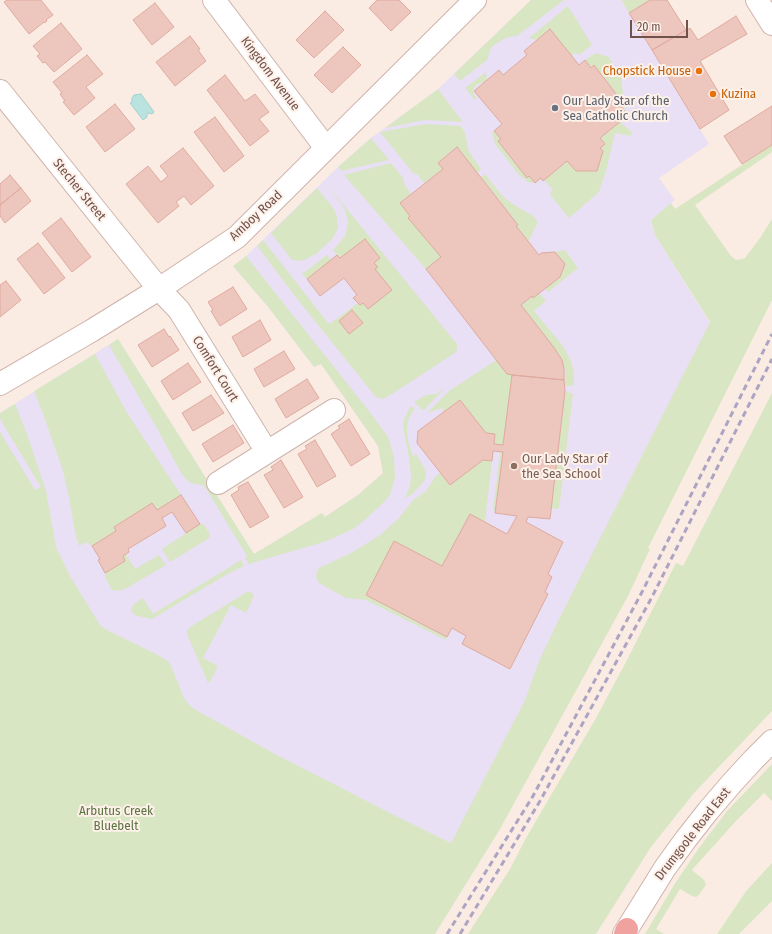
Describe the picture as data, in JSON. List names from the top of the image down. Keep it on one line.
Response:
{"streets":{"main road":["Kingdom Avenue","Stecher Street","Amboy Road","Comfort Court","Drumgoole Road East"]},"crossings":[["Kingdom Avenue","Amboy Road"],["Stecher Street","Amboy Road"],["Stecher Street","Comfort Court"],["Amboy Road","Comfort Court"]],"parks":["Arbutus Creek Bluebelt"],"places":["Chopstick House","Kuzina","Our Lady Star of the Sea Catholic Church","Our Lady Star of the Sea School"],"scale_bar":"20 m"}
